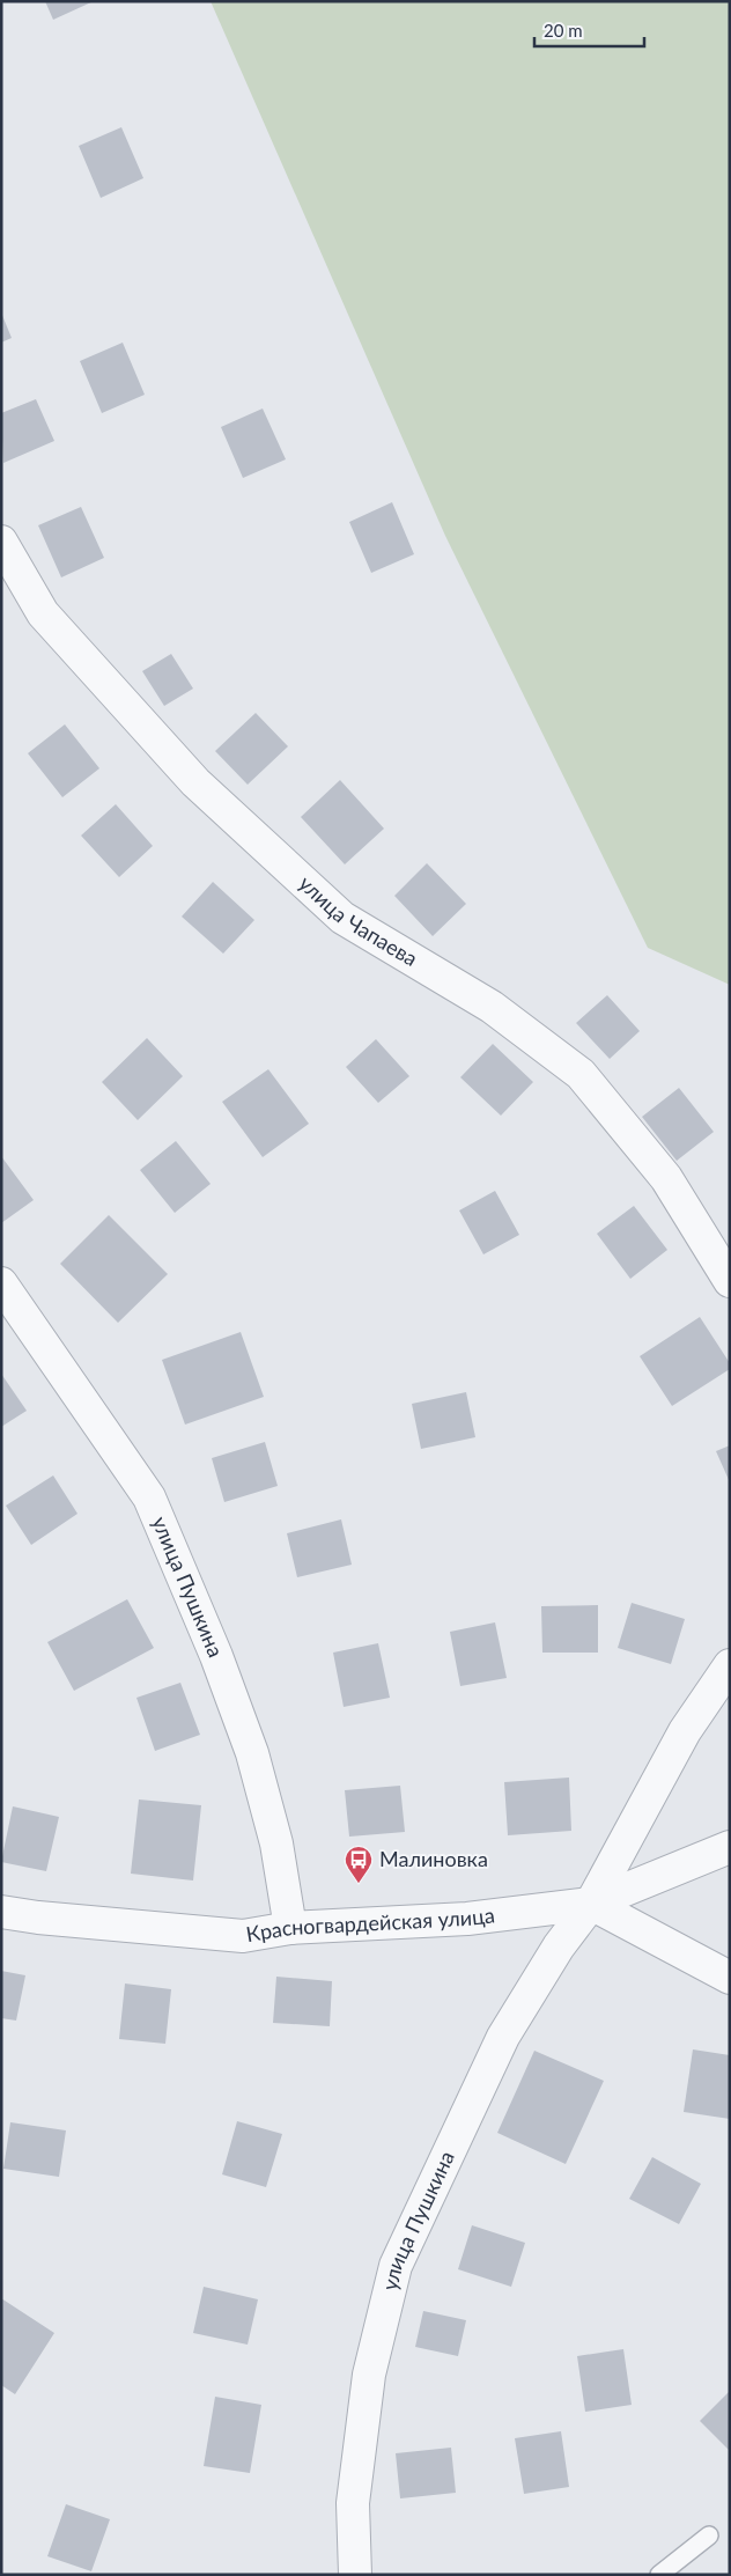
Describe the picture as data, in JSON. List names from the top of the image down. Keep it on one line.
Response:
{"streets":{"street":["улица Чапаева","улица Пушкина","Красногвардейская улица"]},"crossings":[["улица Пушкина","Красногвардейская улица"]],"places":{"bus stop":["Малиновка"]},"scale_bar":"20 m"}
